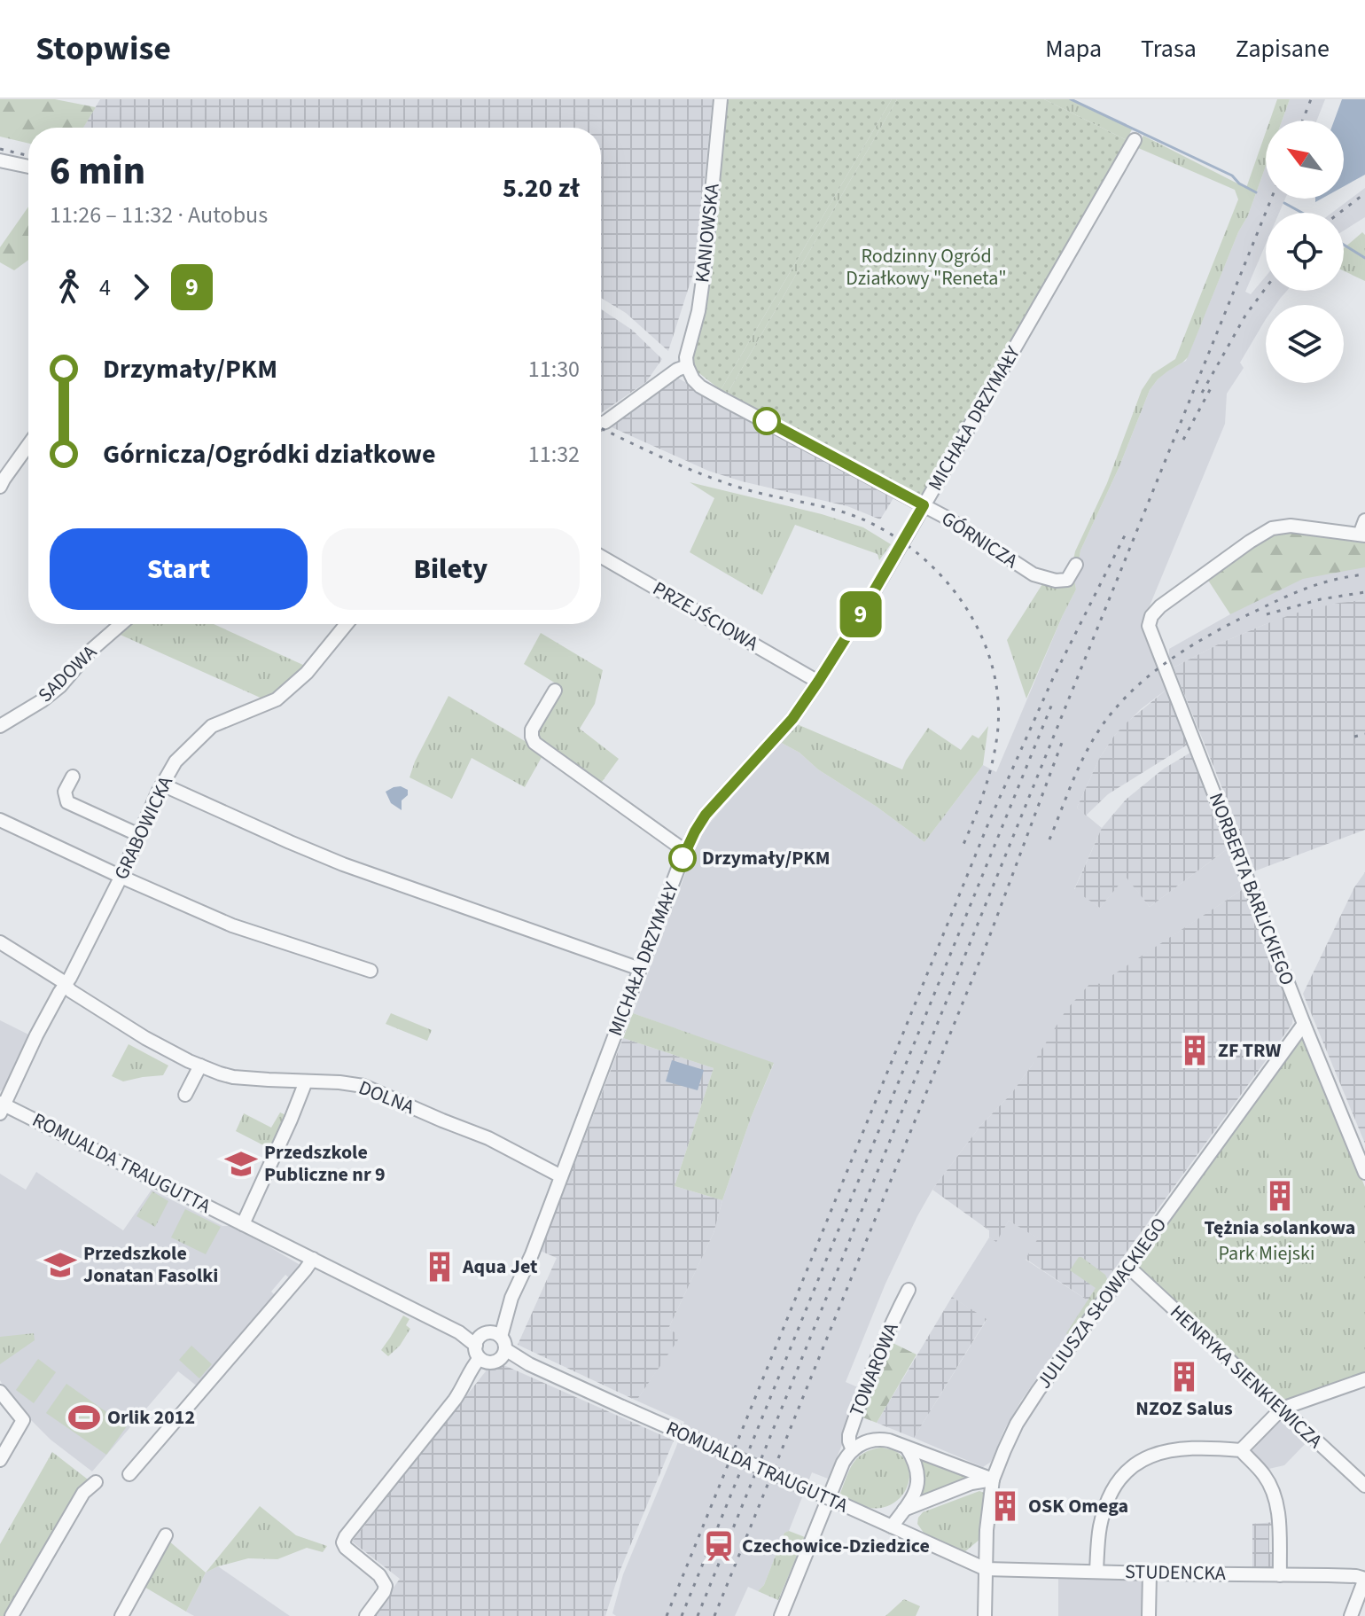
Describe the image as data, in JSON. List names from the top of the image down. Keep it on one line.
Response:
{"streets":{"street":["KANIOWSKA","MICHAŁA DRZYMAŁY","GÓRNICZA","PRZEJŚCIOWA","SADOWA","GRABOWICKA","NORBERTA BARLICKIEGO","DOLNA","ROMUALDA TRAUGUTTA","JULIUSZA SŁOWACKIEGO","TOWAROWA","HENRYKA SIENKIEWICZA","STUDENCKA"]},"crossings":[["KANIOWSKA","GÓRNICZA"],["MICHAŁA DRZYMAŁY","GÓRNICZA"],["MICHAŁA DRZYMAŁY","PRZEJŚCIOWA"],["MICHAŁA DRZYMAŁY","DOLNA"],["MICHAŁA DRZYMAŁY","ROMUALDA TRAUGUTTA"],["GRABOWICKA","DOLNA"],["GRABOWICKA","ROMUALDA TRAUGUTTA"],["NORBERTA BARLICKIEGO","JULIUSZA SŁOWACKIEGO"],["ROMUALDA TRAUGUTTA","JULIUSZA SŁOWACKIEGO"],["ROMUALDA TRAUGUTTA","STUDENCKA"],["JULIUSZA SŁOWACKIEGO","HENRYKA SIENKIEWICZA"],["JULIUSZA SŁOWACKIEGO","STUDENCKA"]],"parks":["Rodzinny Ogród Działkowy \"Reneta\"","Park Miejski"],"places":{"other":["Drzymały/PKM"],"building":["ZF TRW","Tężnia solankowa","Aqua Jet","NZOZ Salus","OSK Omega"],"school or university":["Przedszkole Publiczne nr 9","Przedszkole Jonatan Fasolki"],"sports":["Orlik 2012"],"station":["Czechowice-Dziedzice"]},"lines":["bus line 9"],"north":"top left","page":{"header":"Stopwise","nav":["Mapa","Trasa","Zapisane"],"on_map":"9","heading":["6 min","11:26 – 11:32 · Autobus","5.20 zł"],"legs":["4","9"],"list":[{"name":"Drzymały/PKM","value":"11:30"},{"name":"Górnicza/Ogródki działkowe","value":"11:32"}],"buttons":["Start","Bilety"]}}
